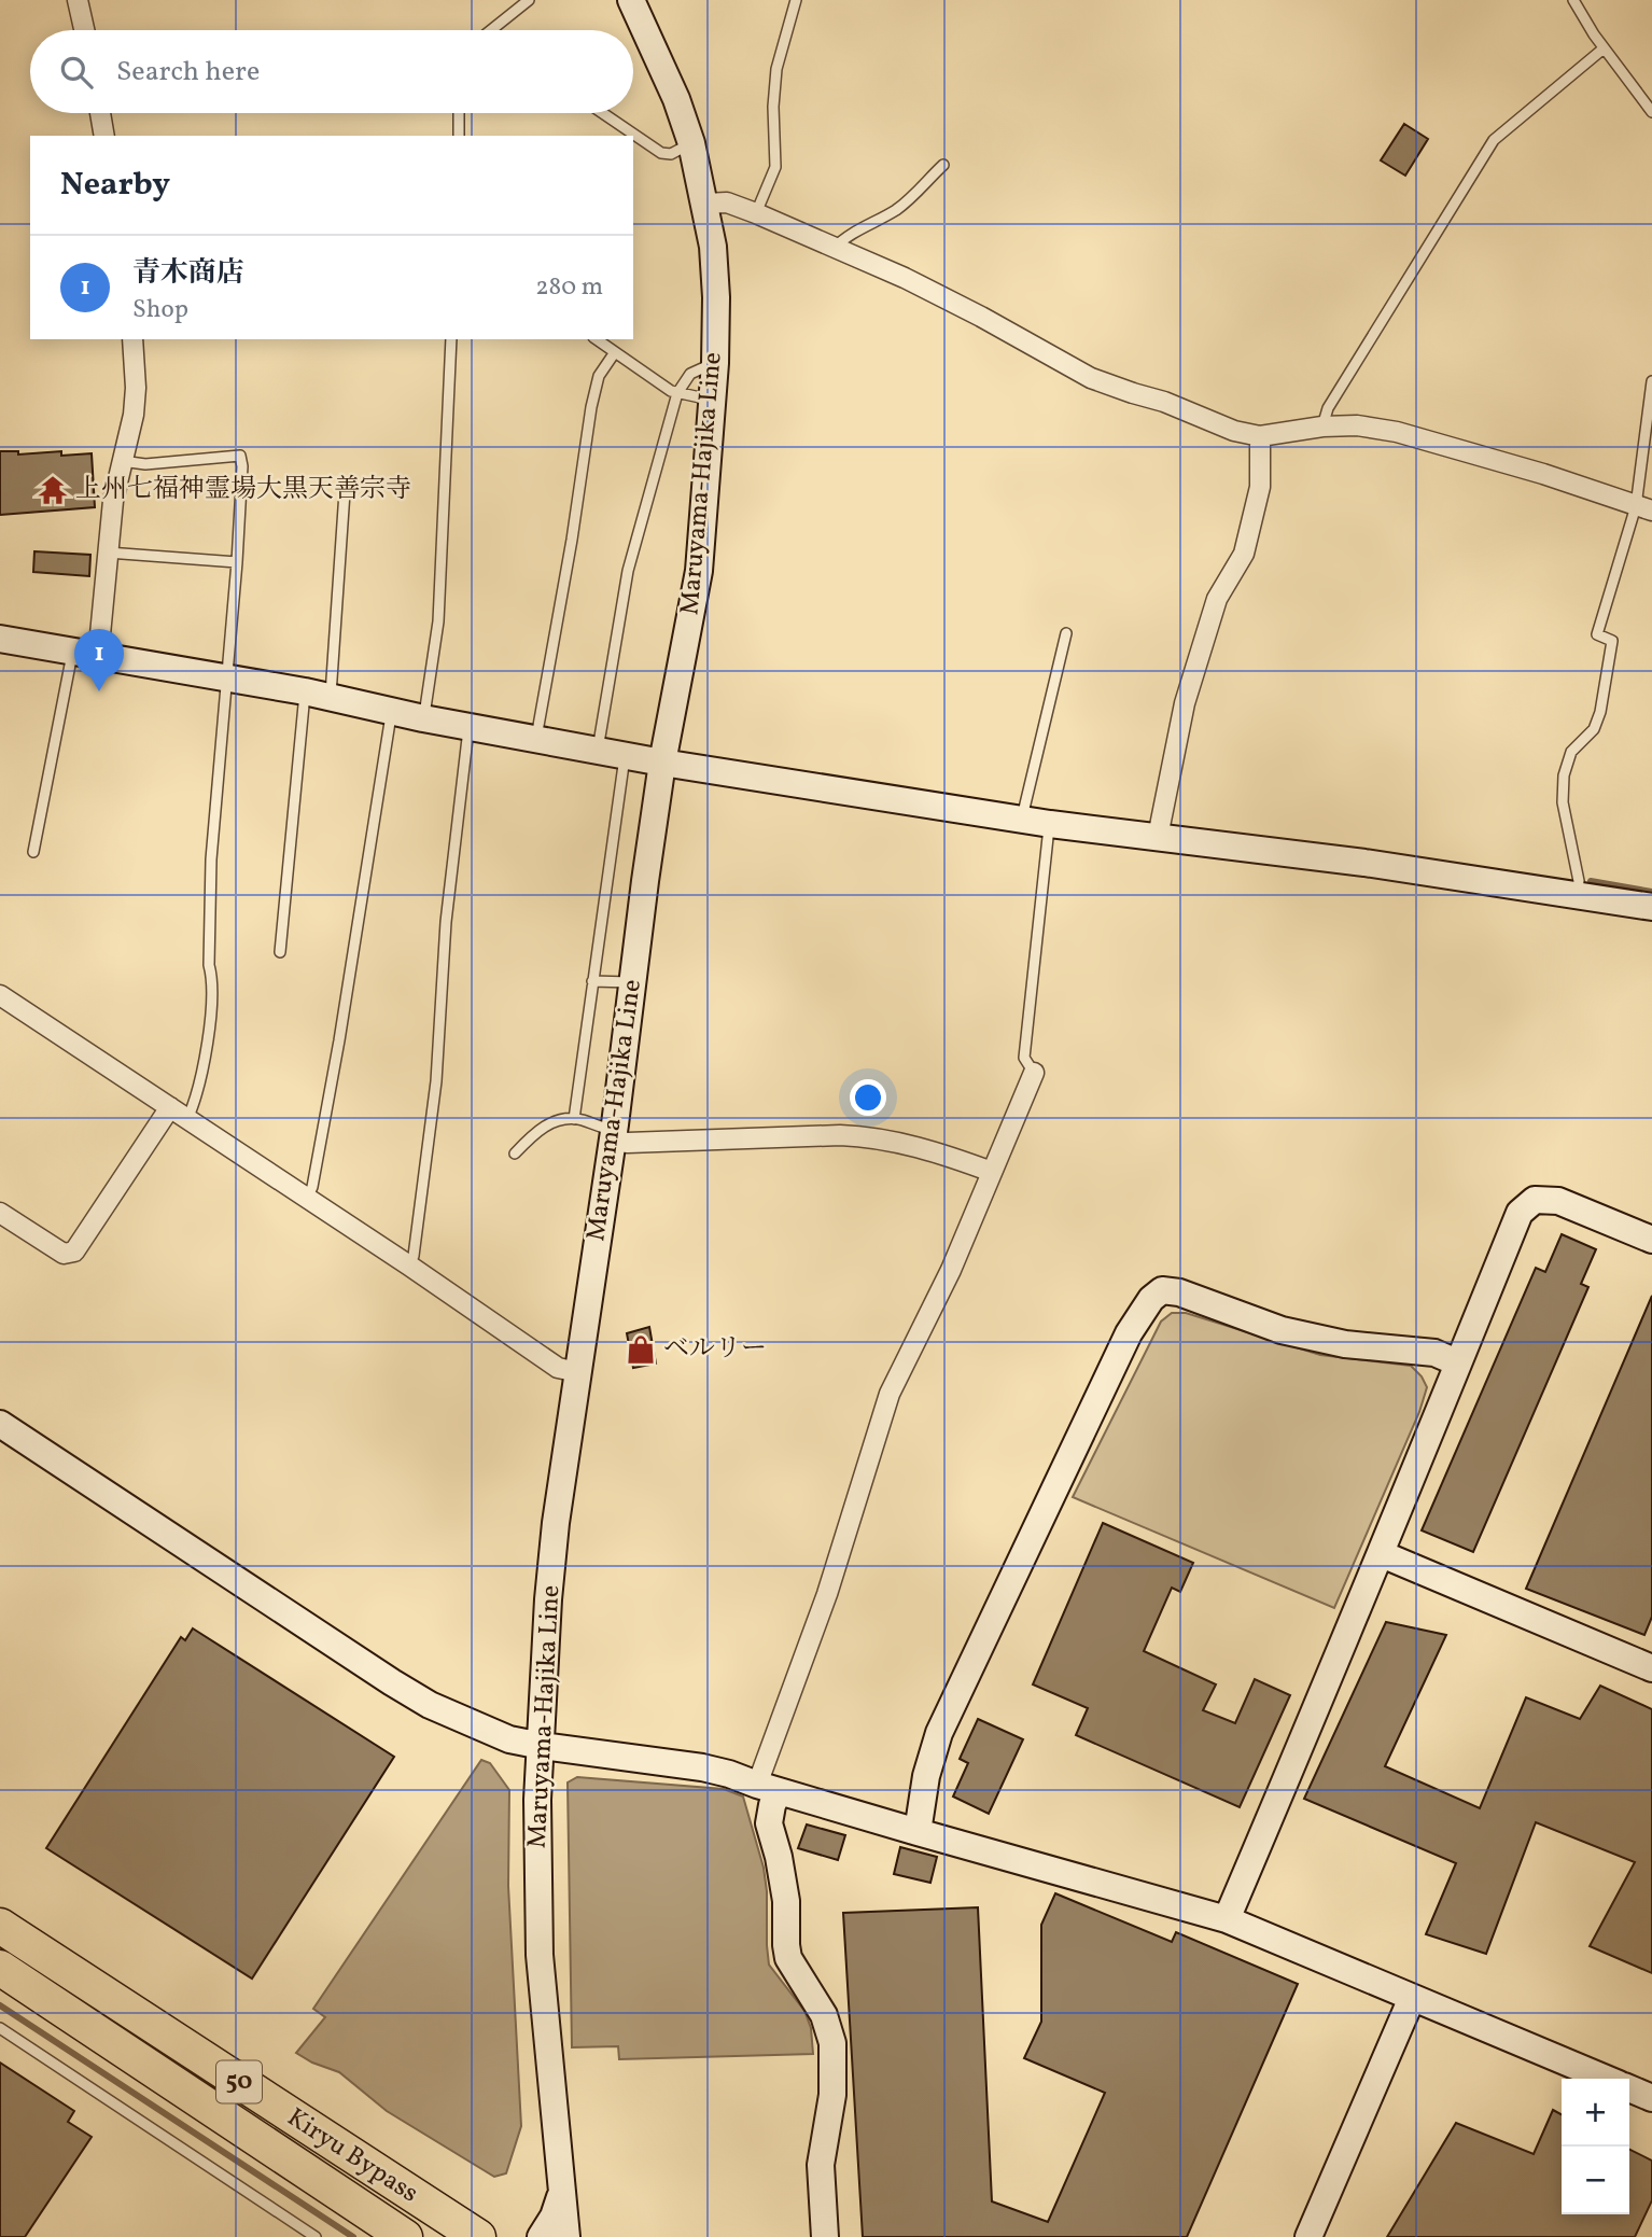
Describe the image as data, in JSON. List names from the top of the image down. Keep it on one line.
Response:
{"streets":{"highway":["50","Kiryu Bypass"],"street":["Maruyama-Hajika Line"]},"places":{"temple":["上州七福神霊場大黒天善宗寺"],"shop":["ベルリー"]},"page":{"search":"Search here","heading":"Nearby","list":[{"mark":"1","name":"青木商店","note":"Shop","value":"280 m"}],"pins":"1","map_buttons":["+","−"]}}
